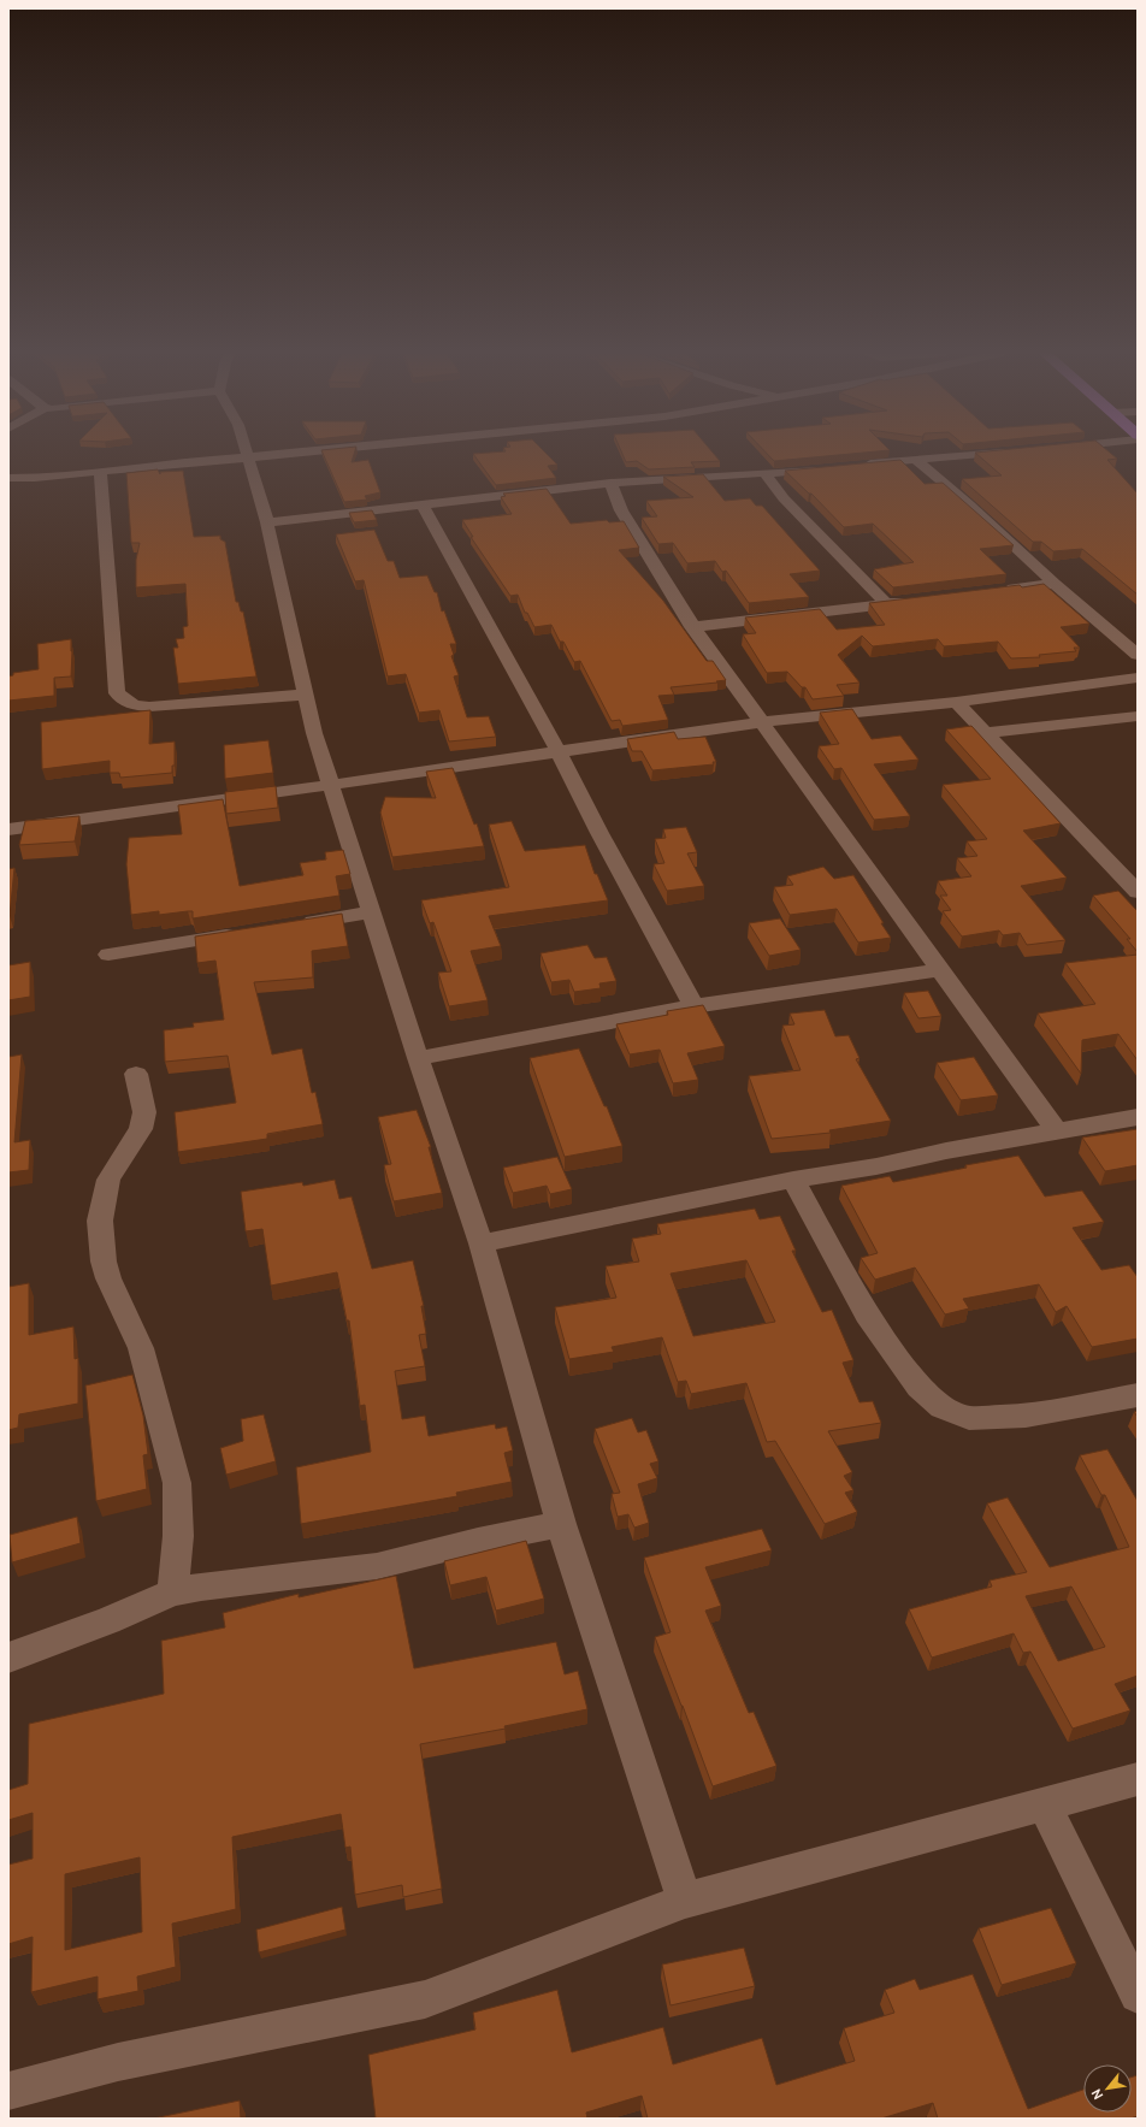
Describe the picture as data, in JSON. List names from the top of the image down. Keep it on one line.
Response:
{"north":"bottom left"}
